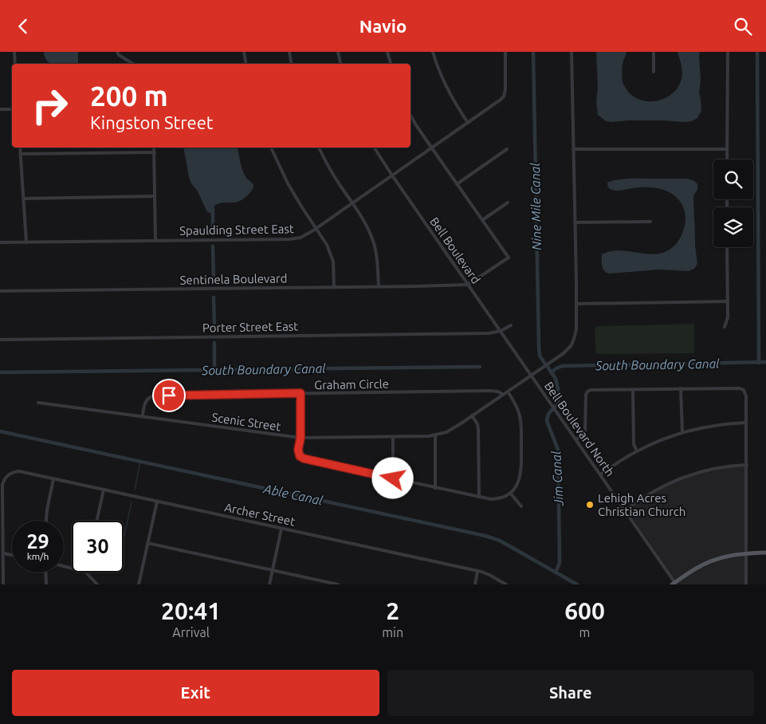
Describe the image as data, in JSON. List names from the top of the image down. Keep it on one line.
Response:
{"streets":{"street":["Spaulding Street East","Bell Boulevard","Sentinela Boulevard","Porter Street East","Graham Circle","Scenic Street","Bell Boulevard North","Archer Street"]},"crossings":[["Spaulding Street East","Bell Boulevard"],["Bell Boulevard","Sentinela Boulevard"],["Bell Boulevard","Porter Street East"],["Bell Boulevard","Bell Boulevard North"],["Graham Circle","Scenic Street"],["Scenic Street","Bell Boulevard North"]],"water":["Nine Mile Canal","South Boundary Canal","Jim Canal","Able Canal"],"places":["Lehigh Acres Christian Church"],"page":{"header":"Navio","turn":["200 m","Kingston Street"],"speed":"29 km/h","limit":"30","eta":["20:41","Arrival","2","min","600","m"],"buttons":["Exit","Share"]}}
